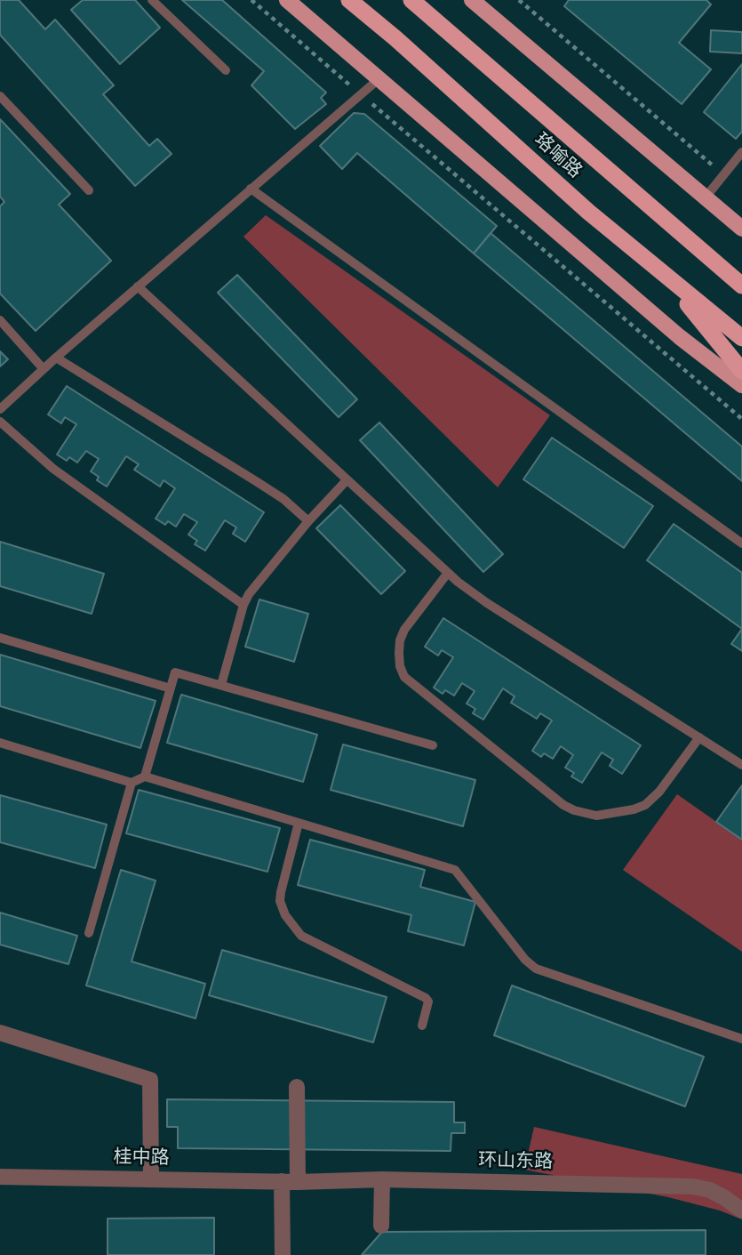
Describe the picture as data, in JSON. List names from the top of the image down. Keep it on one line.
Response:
{"streets":{"highway":["珞喻路"],"street":["桂中路","环山东路"]},"crossings":[["桂中路","环山东路"]]}
